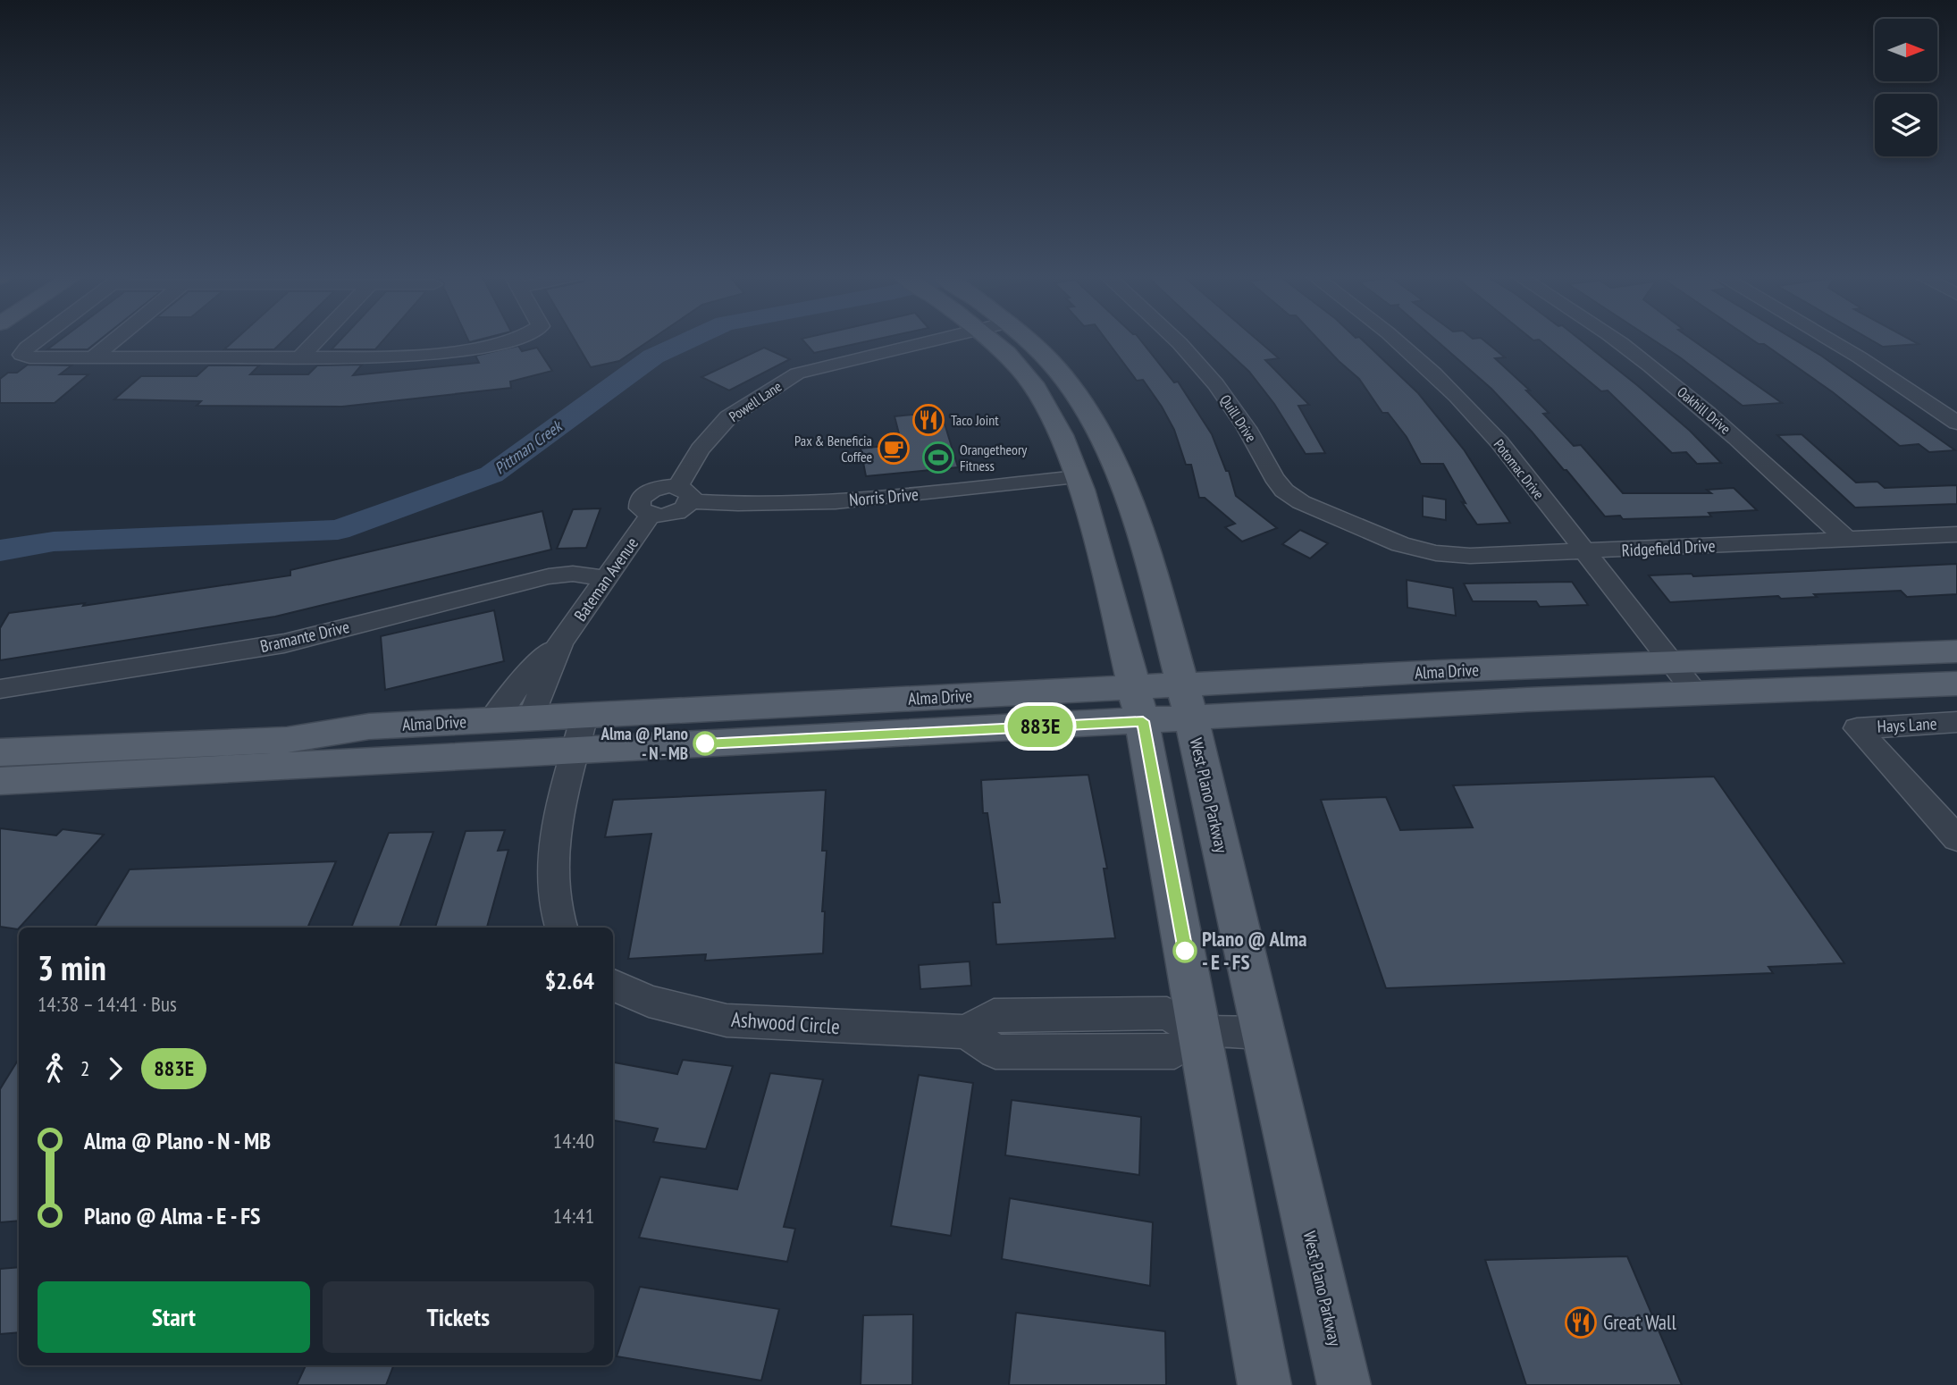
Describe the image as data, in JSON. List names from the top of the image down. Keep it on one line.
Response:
{"streets":{"main road":["Alma Drive","West Plano Parkway"],"street":["Powell Lane","Oakhill Drive","Quill Drive","Potomac Drive","Norris Drive","Ridgefield Drive","Bateman Avenue","Bramante Drive","Hays Lane","Ashwood Circle"]},"crossings":[["Powell Lane","Norris Drive"],["Oakhill Drive","Ridgefield Drive"],["Quill Drive","Ridgefield Drive"],["Potomac Drive","Ridgefield Drive"],["Potomac Drive","Alma Drive"],["Norris Drive","Bateman Avenue"],["Bateman Avenue","Bramante Drive"],["Bateman Avenue","Alma Drive"],["Alma Drive","West Plano Parkway"]],"water":["Pittman Creek"],"places":{"restaurant":["Taco Joint","Great Wall"],"cafe":["Pax & Beneficia Coffee"],"sports":["Orangetheory Fitness"],"other":["Alma @ Plano - N - MB","Plano @ Alma - E - FS"]},"lines":["bus line 883E"],"north":"right","page":{"on_map":"883E","heading":["3 min","14:38 – 14:41 · Bus","$2.64"],"legs":["2","883E"],"list":[{"name":"Alma @ Plano - N - MB","value":"14:40"},{"name":"Plano @ Alma - E - FS","value":"14:41"}],"buttons":["Start","Tickets"]}}
